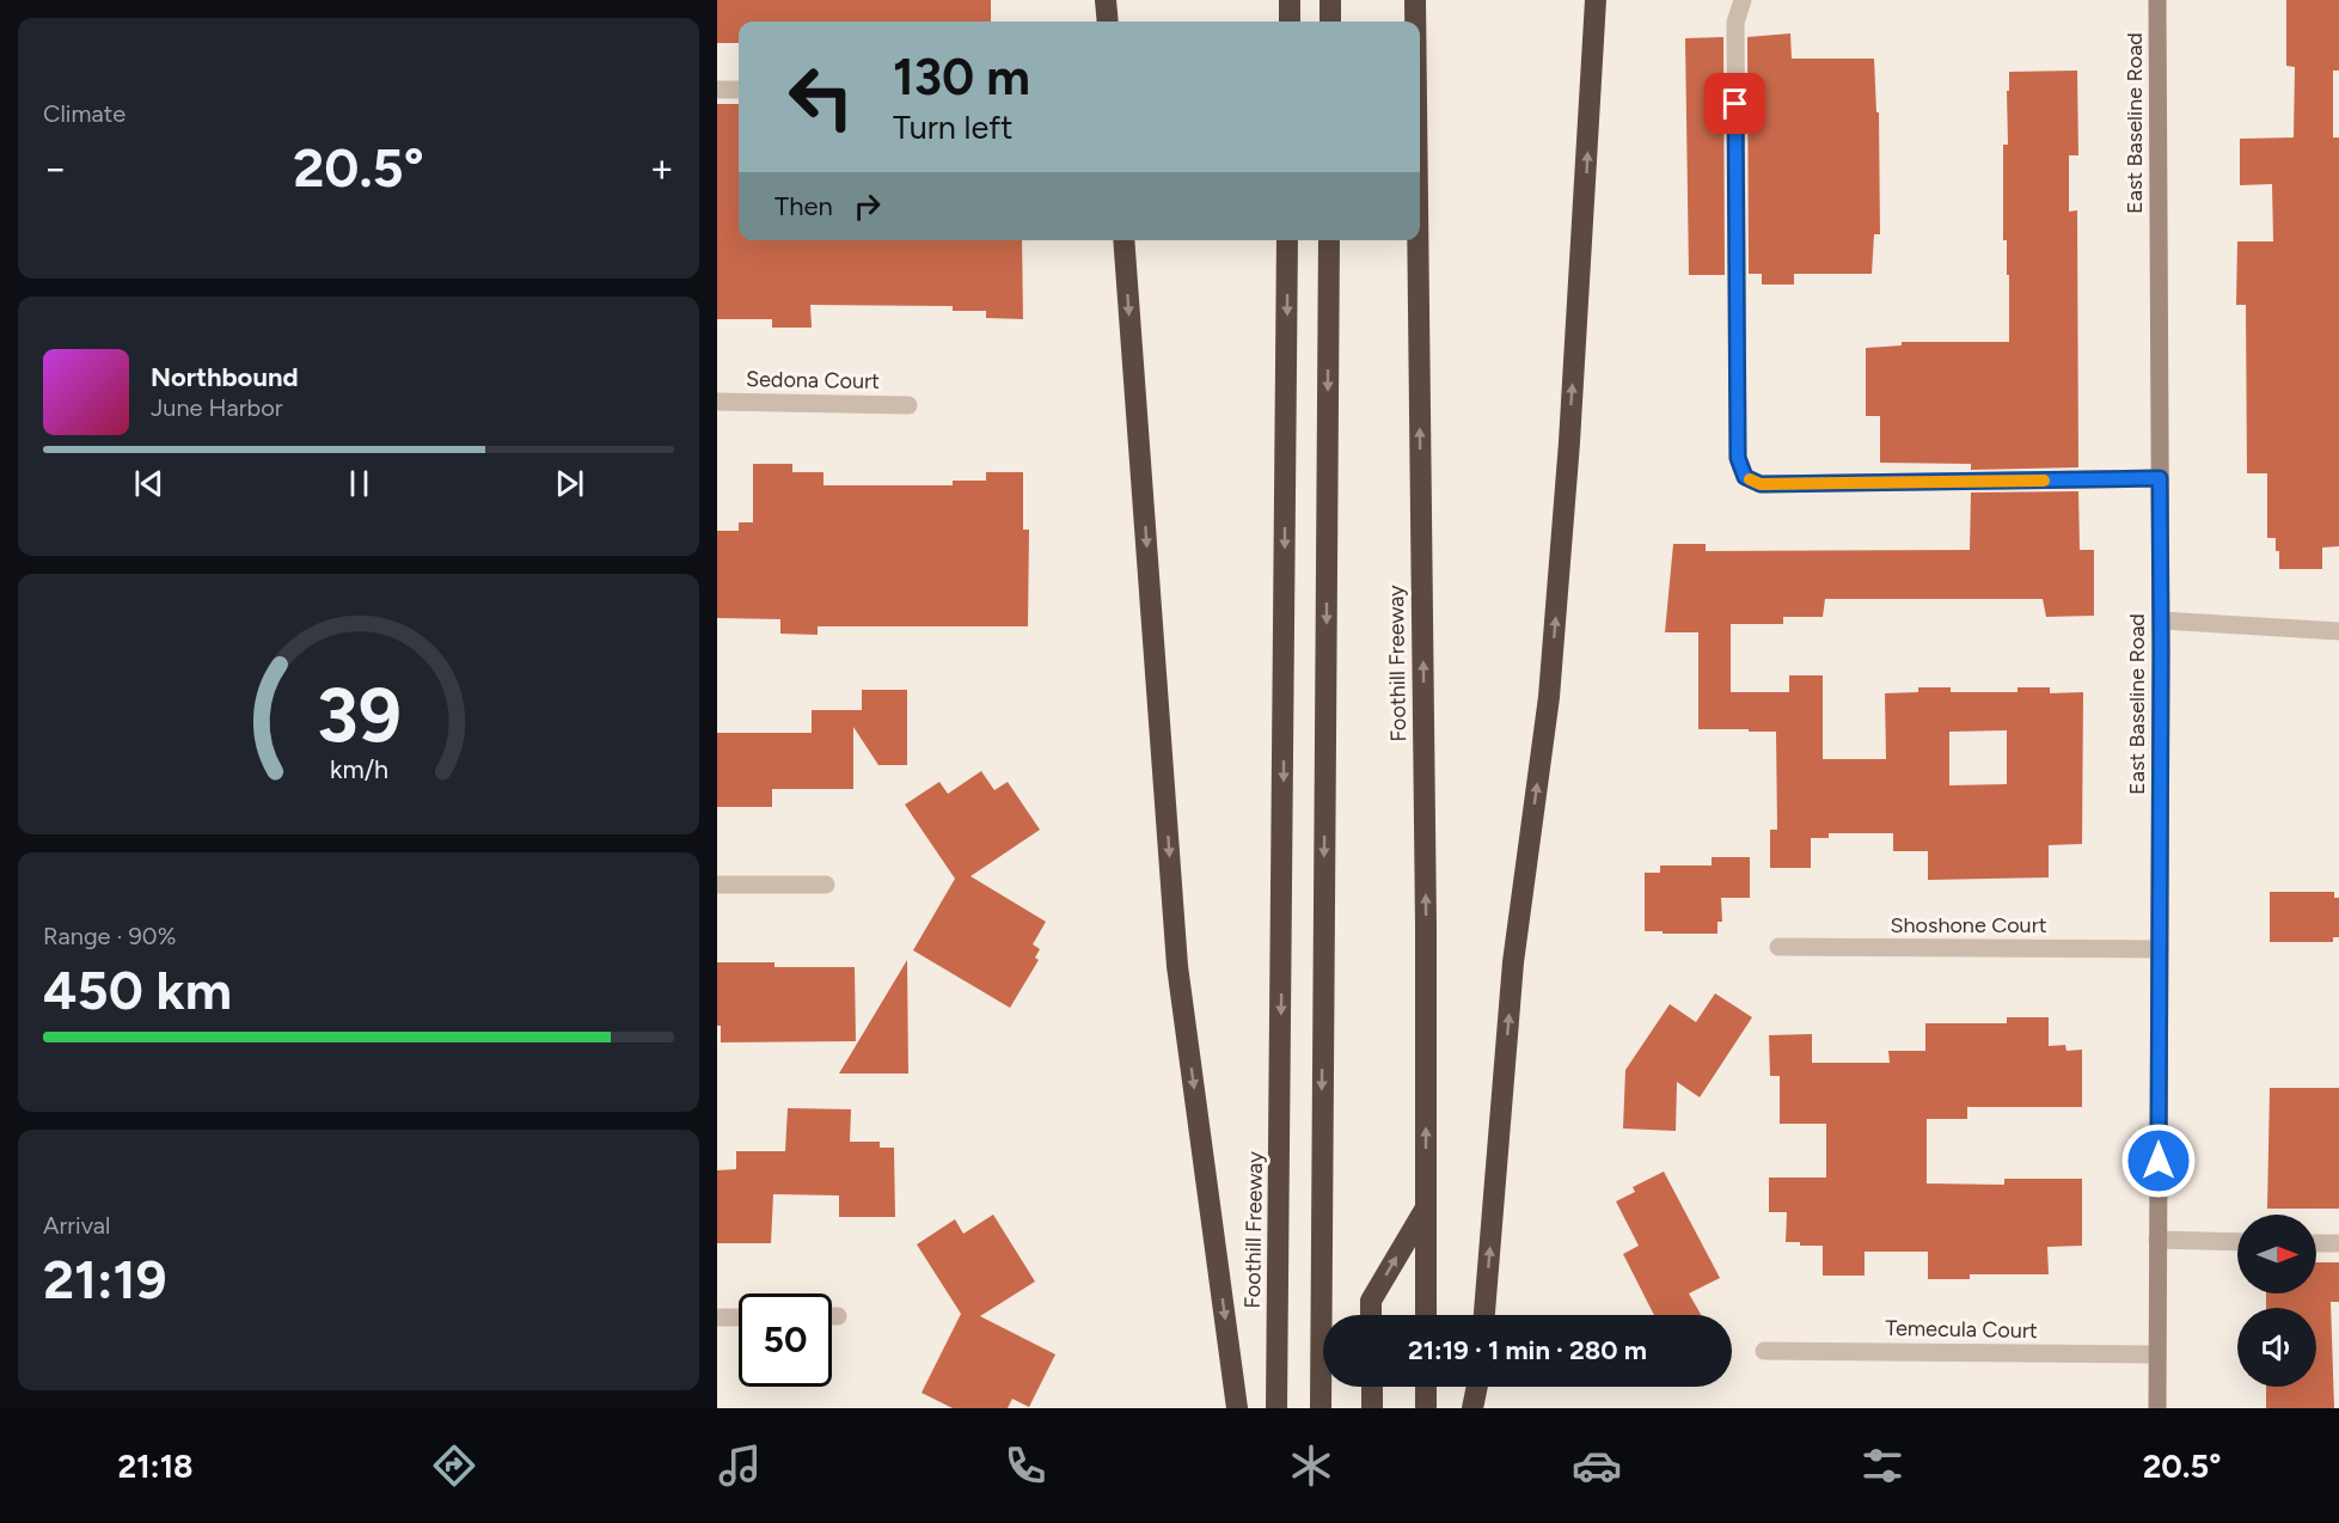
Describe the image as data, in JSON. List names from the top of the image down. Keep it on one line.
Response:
{"streets":{"highway":["Foothill Freeway"],"main road":["East Baseline Road"],"street":["Sedona Court","Shoshone Court","Temecula Court"]},"crossings":[["East Baseline Road","Shoshone Court"],["East Baseline Road","Temecula Court"]],"north":"right","page":{"tile":["Climate",["Range · 90%","450 km"],["Arrival","21:19"]],"turn":["130 m","Turn left"],"heat":["−","20.5°","+"],"then":"Then","song":["Northbound","June Harbor"],"limit":"50","trip":"21:19 · 1 min · 280 m","tabs":["21:18","20.5°"],"gauge":["39","km/h"]}}
